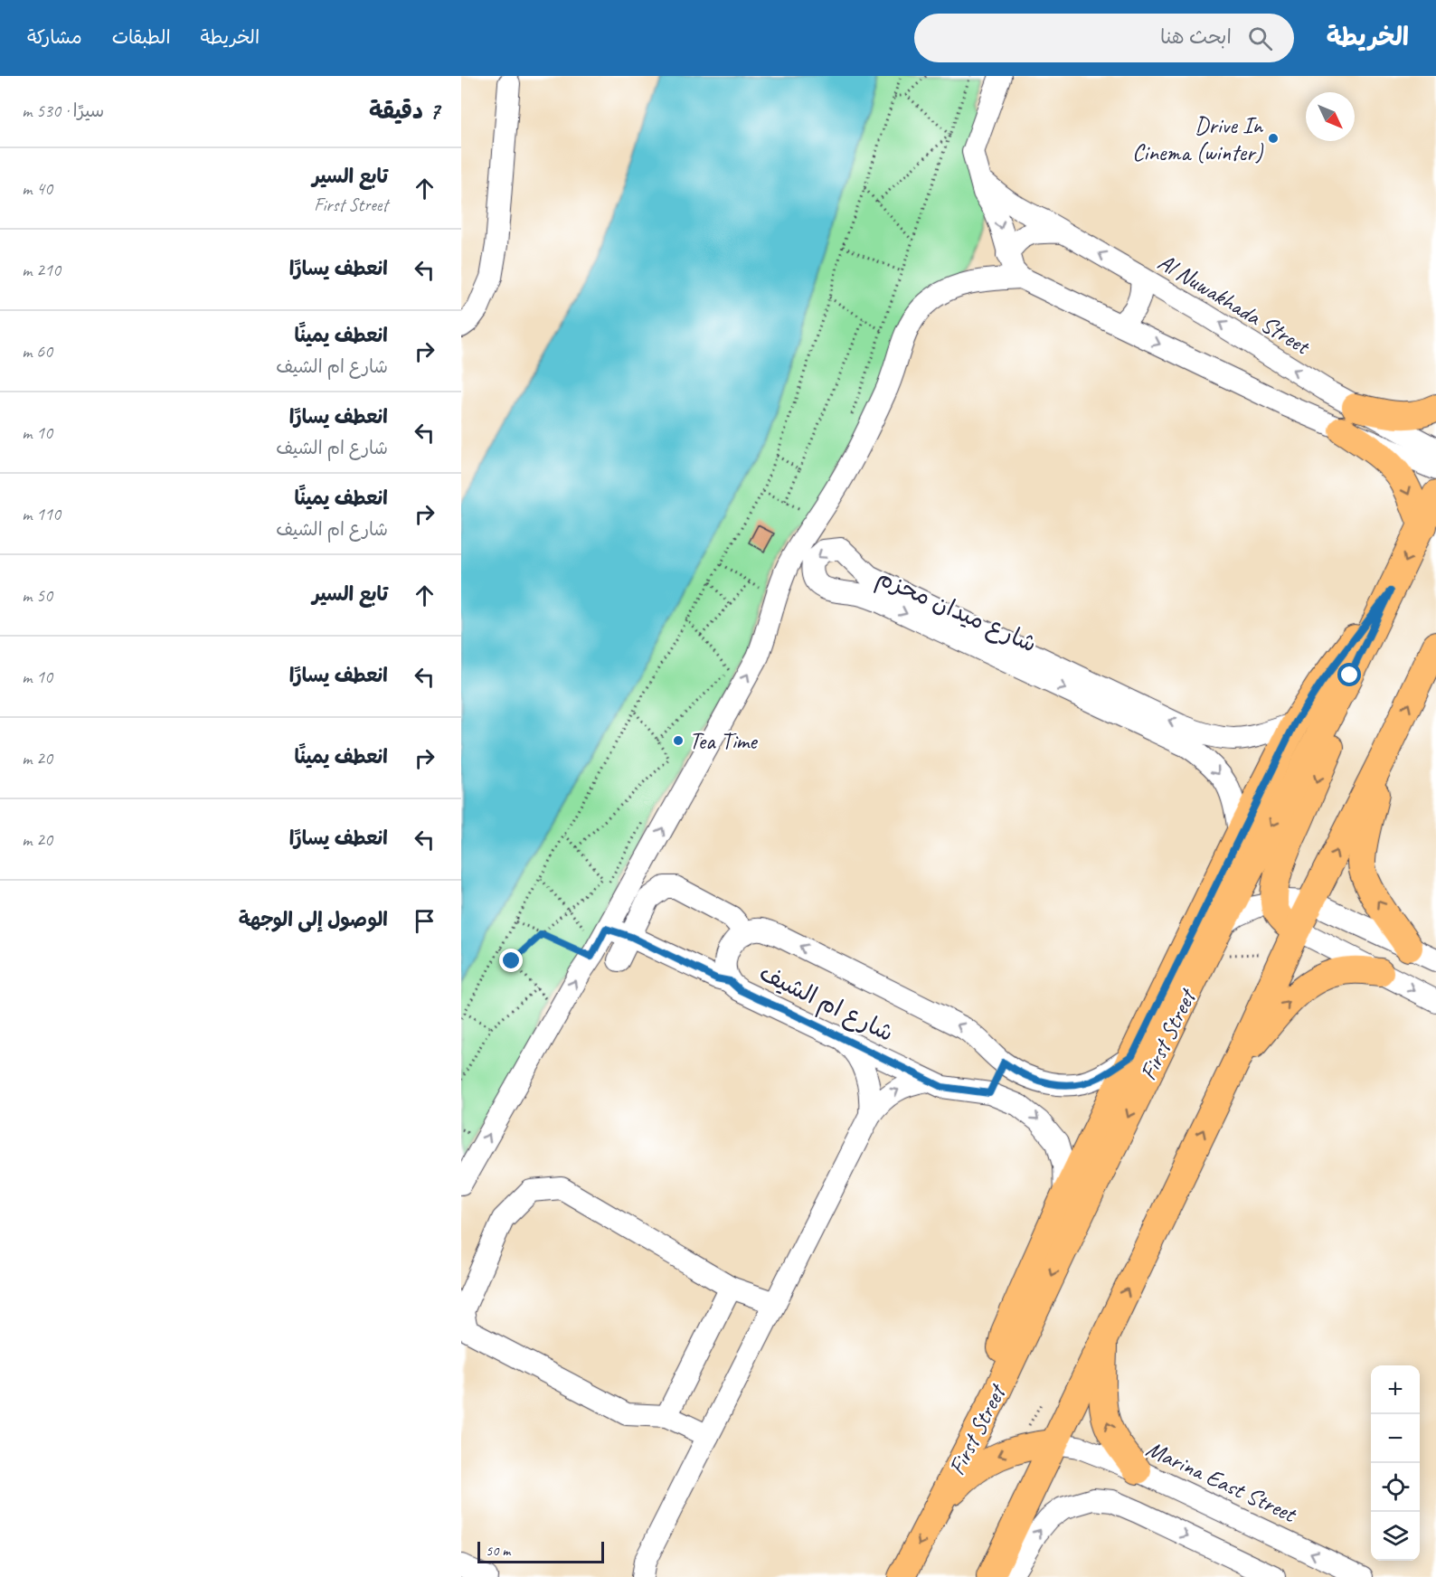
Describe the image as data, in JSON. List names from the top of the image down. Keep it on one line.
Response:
{"streets":{"main road":["First Street"],"street":["Al Nuwakhada Street","شارع ميدان محزم","شارع ام الشيف","Marina East Street"]},"one_way":["Marina East Street"],"places":["Drive In Cinema (winter)","Tea Time"],"scale_bar":"50 m","north":"bottom right","page":{"header":"الخريطة","search":"ابحث هنا","nav":["الخريطة","الطبقات","مشاركة"],"heading":["7 دقيقة","سيرًا · 530 m"],"list":[["تابع السير","First Street","40 m"],["انعطف يسارًا","210 m"],["انعطف يمينًا","شارع ام الشيف","60 m"],["انعطف يسارًا","شارع ام الشيف","10 m"],["انعطف يمينًا","شارع ام الشيف","110 m"],["تابع السير","50 m"],["انعطف يسارًا","10 m"],["انعطف يمينًا","20 m"],["انعطف يسارًا","20 m"],"الوصول إلى الوجهة"],"map_buttons":["+","−"],"scale":"50 m"}}
